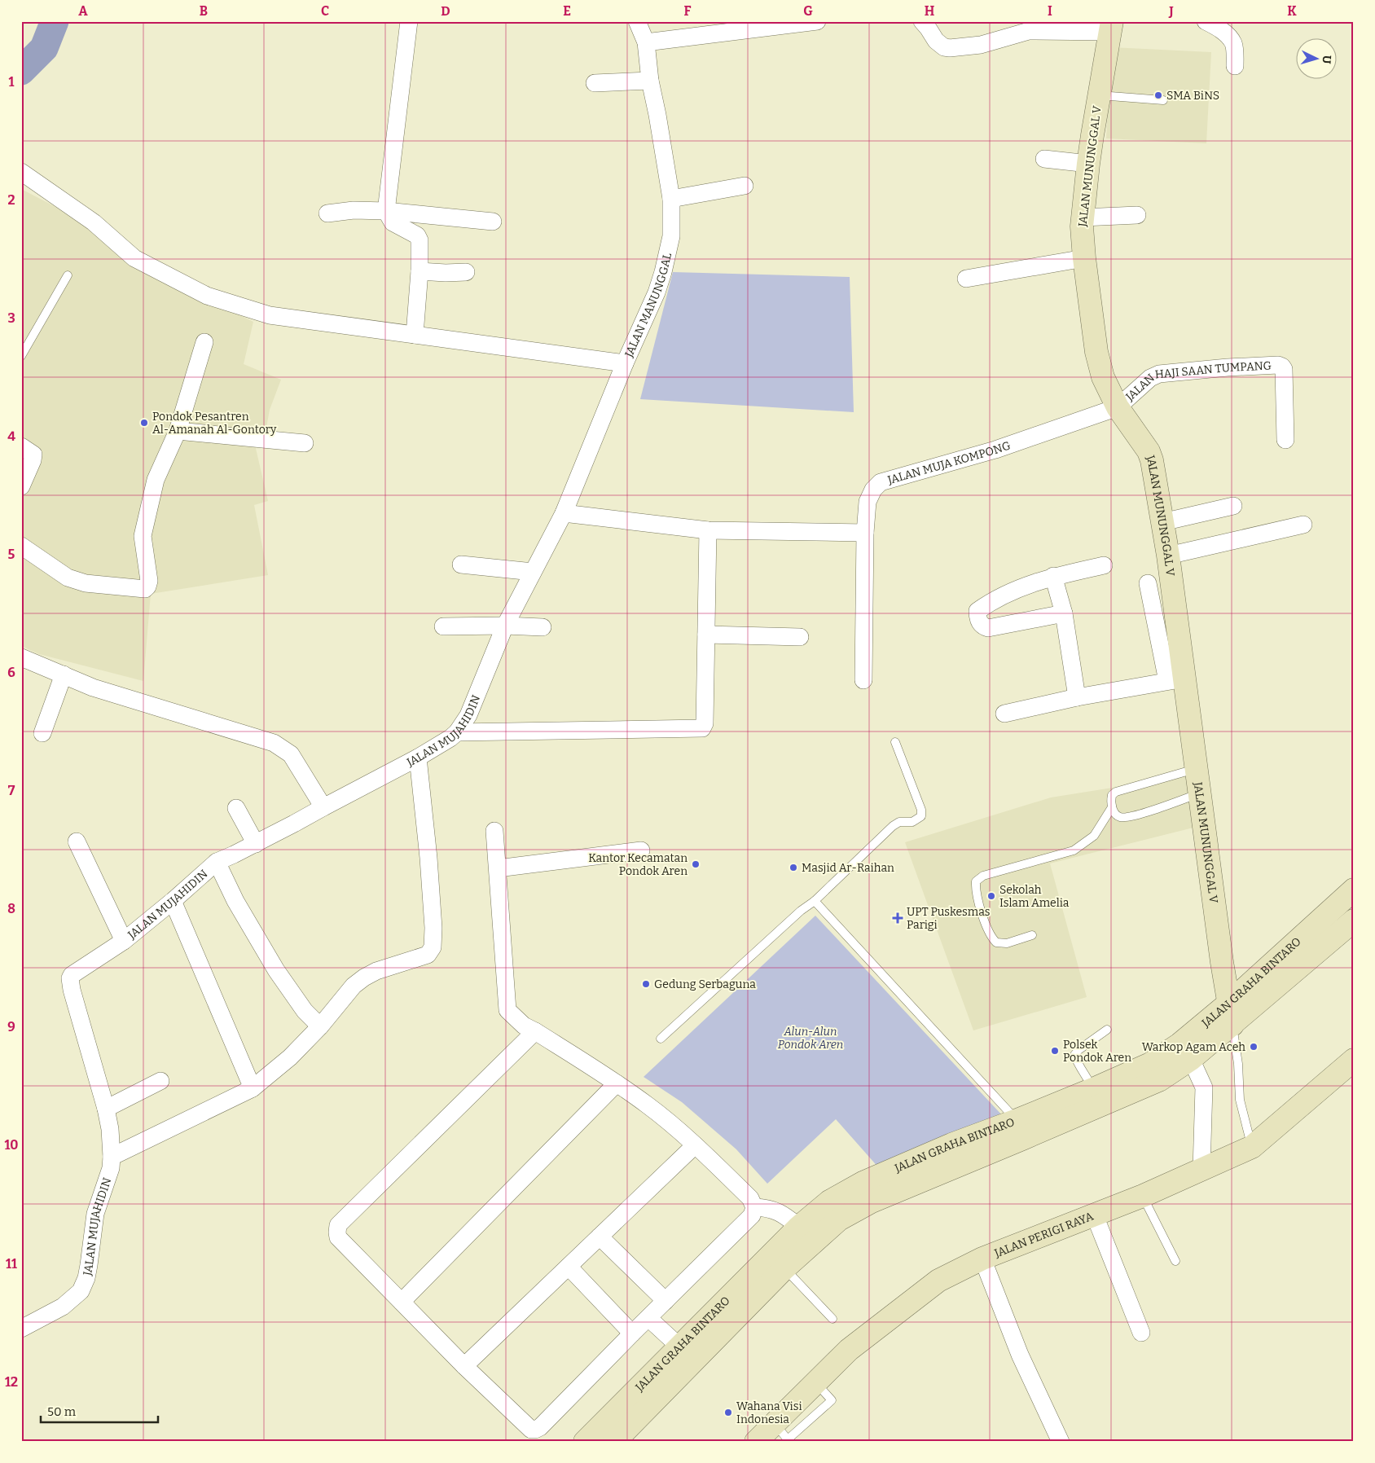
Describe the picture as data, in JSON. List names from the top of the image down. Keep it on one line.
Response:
{"streets":{"main road":["JALAN MUNUNGGAL V","JALAN GRAHA BINTARO","JALAN PERIGI RAYA"],"street":["JALAN MANUNGGAL","JALAN HAJI SAAN TUMPANG","JALAN MUJA KOMPONG","JALAN MUJAHIDIN"]},"crossings":[["JALAN MUNUNGGAL V","JALAN HAJI SAAN TUMPANG"],["JALAN MUNUNGGAL V","JALAN MUJA KOMPONG"],["JALAN MUNUNGGAL V","JALAN GRAHA BINTARO"],["JALAN MANUNGGAL","JALAN MUJAHIDIN"],["JALAN HAJI SAAN TUMPANG","JALAN MUJA KOMPONG"]],"parks":["Alun-Alun Pondok Aren"],"places":{"other":["SMA BiNS","Pondok Pesantren Al-Amanah Al-Gontory","Kantor Kecamatan Pondok Aren","Masjid Ar-Raihan","Sekolah Islam Amelia","Gedung Serbaguna","Warkop Agam Aceh","Polsek Pondok Aren","Wahana Visi Indonesia"],"health":["UPT Puskesmas Parigi"]},"scale_bar":"50 m","north":"right","grid":{"columns":["A","B","C","D","E","F","G","H","I","J","K"],"rows":["1","2","3","4","5","6","7","8","9","10","11","12"]}}
